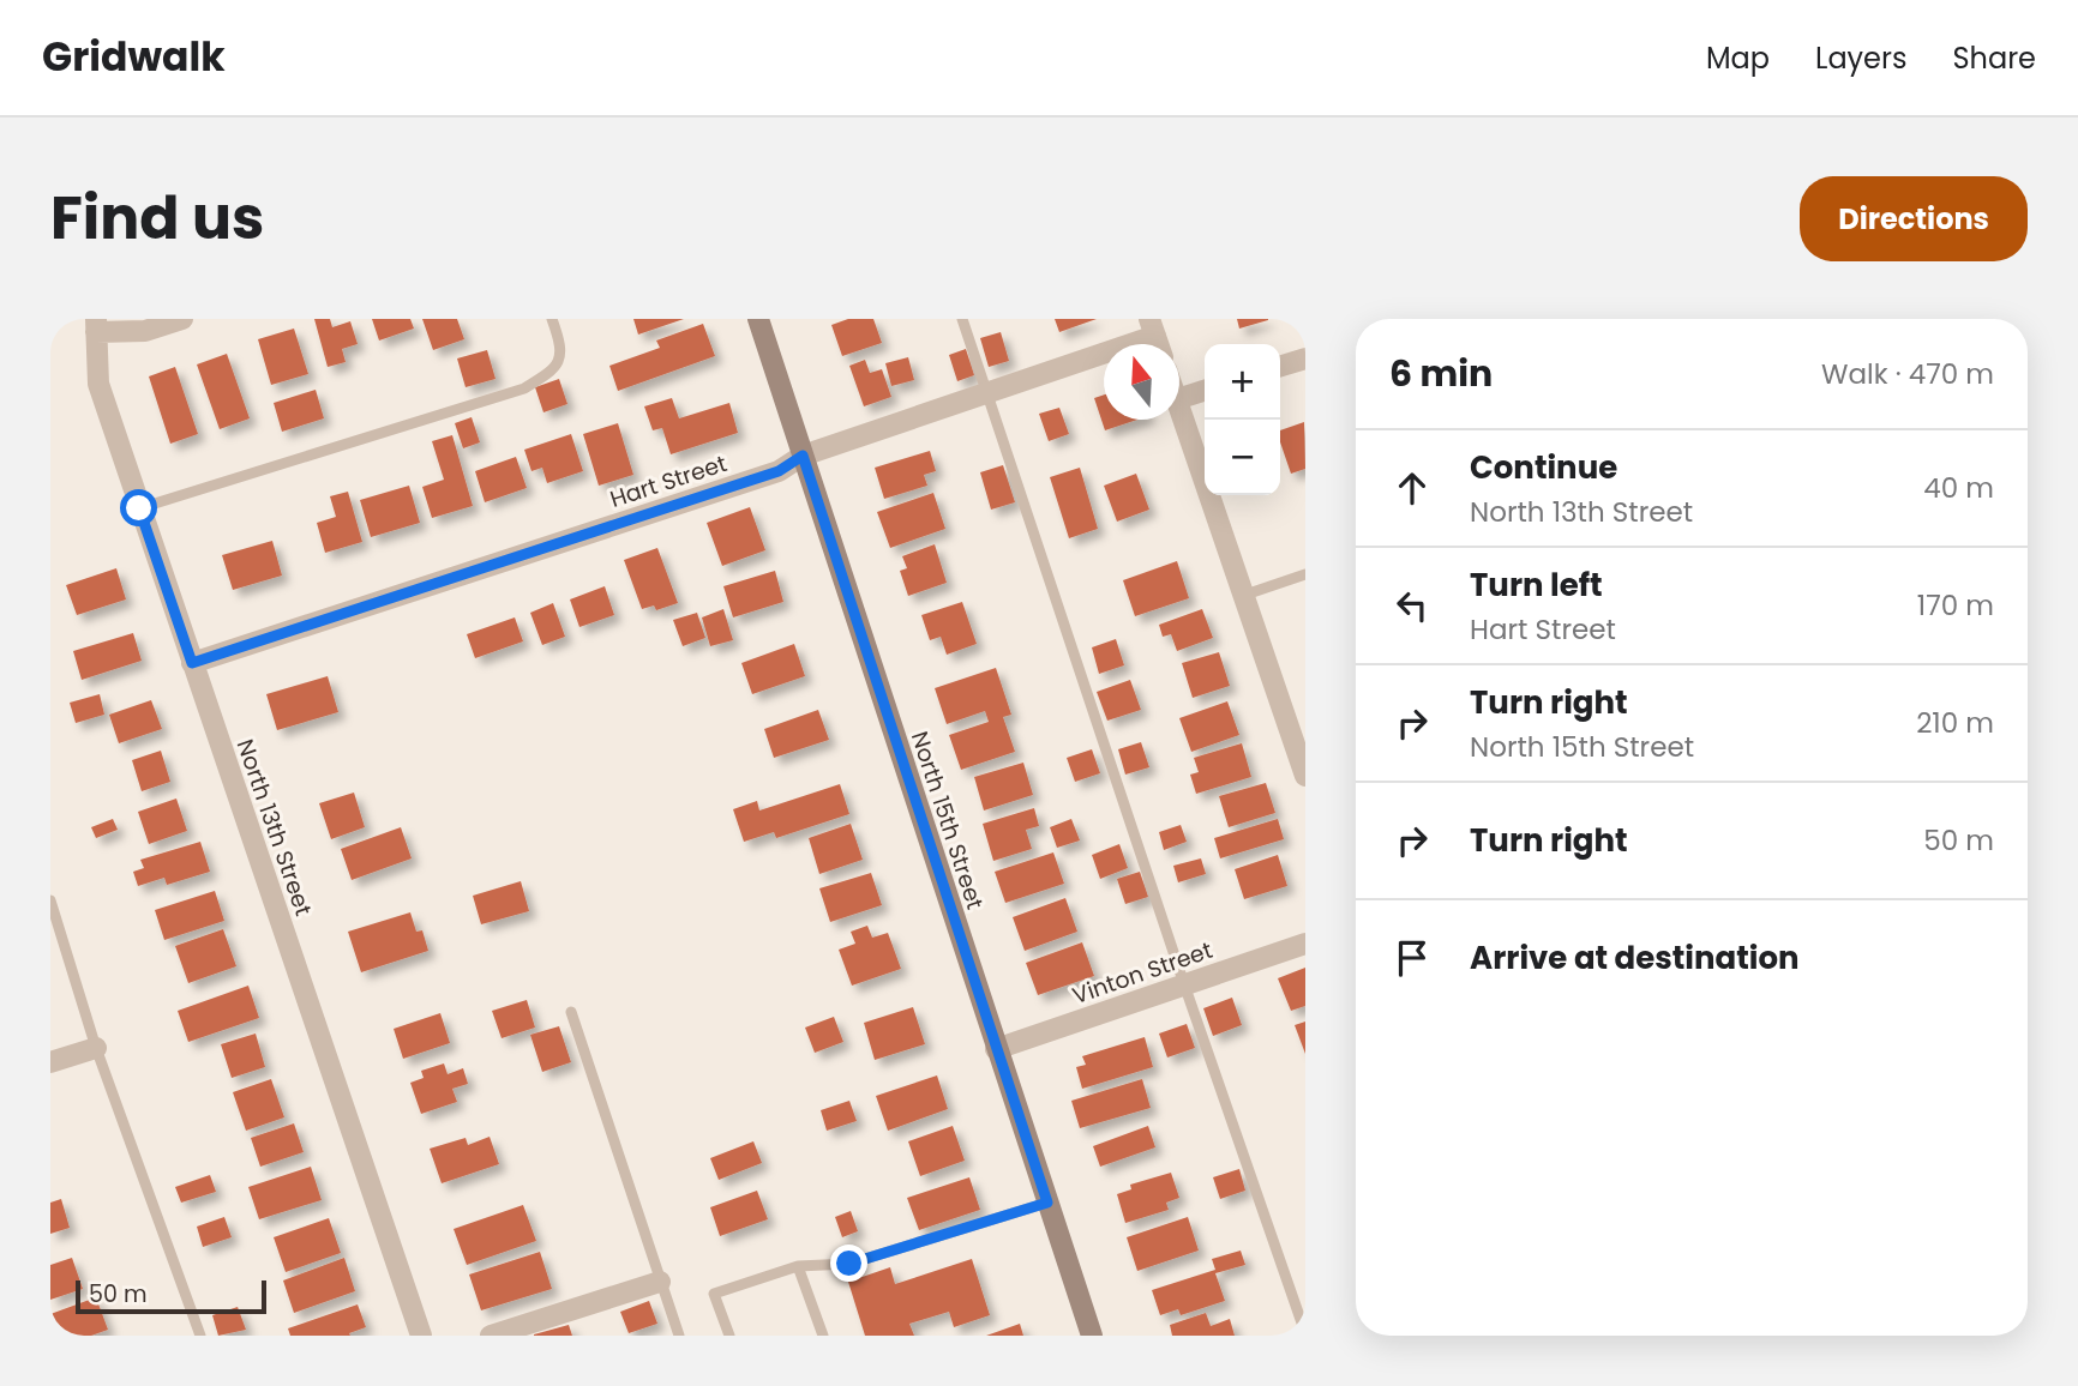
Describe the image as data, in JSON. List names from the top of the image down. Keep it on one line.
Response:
{"streets":{"main road":["North 15th Street"],"street":["Hart Street","North 13th Street","Vinton Street"]},"crossings":[["Hart Street","North 15th Street"],["Hart Street","North 13th Street"],["North 15th Street","Vinton Street"]],"scale_bar":"50 m","north":"top","page":{"header":"Gridwalk","nav":["Map","Layers","Share"],"title":"Find us","buttons":"Directions","heading":["6 min","Walk · 470 m"],"map_buttons":["+","−"],"list":[["Continue","North 13th Street","40 m"],["Turn left","Hart Street","170 m"],["Turn right","North 15th Street","210 m"],["Turn right","50 m"],"Arrive at destination"],"scale":"50 m"}}
